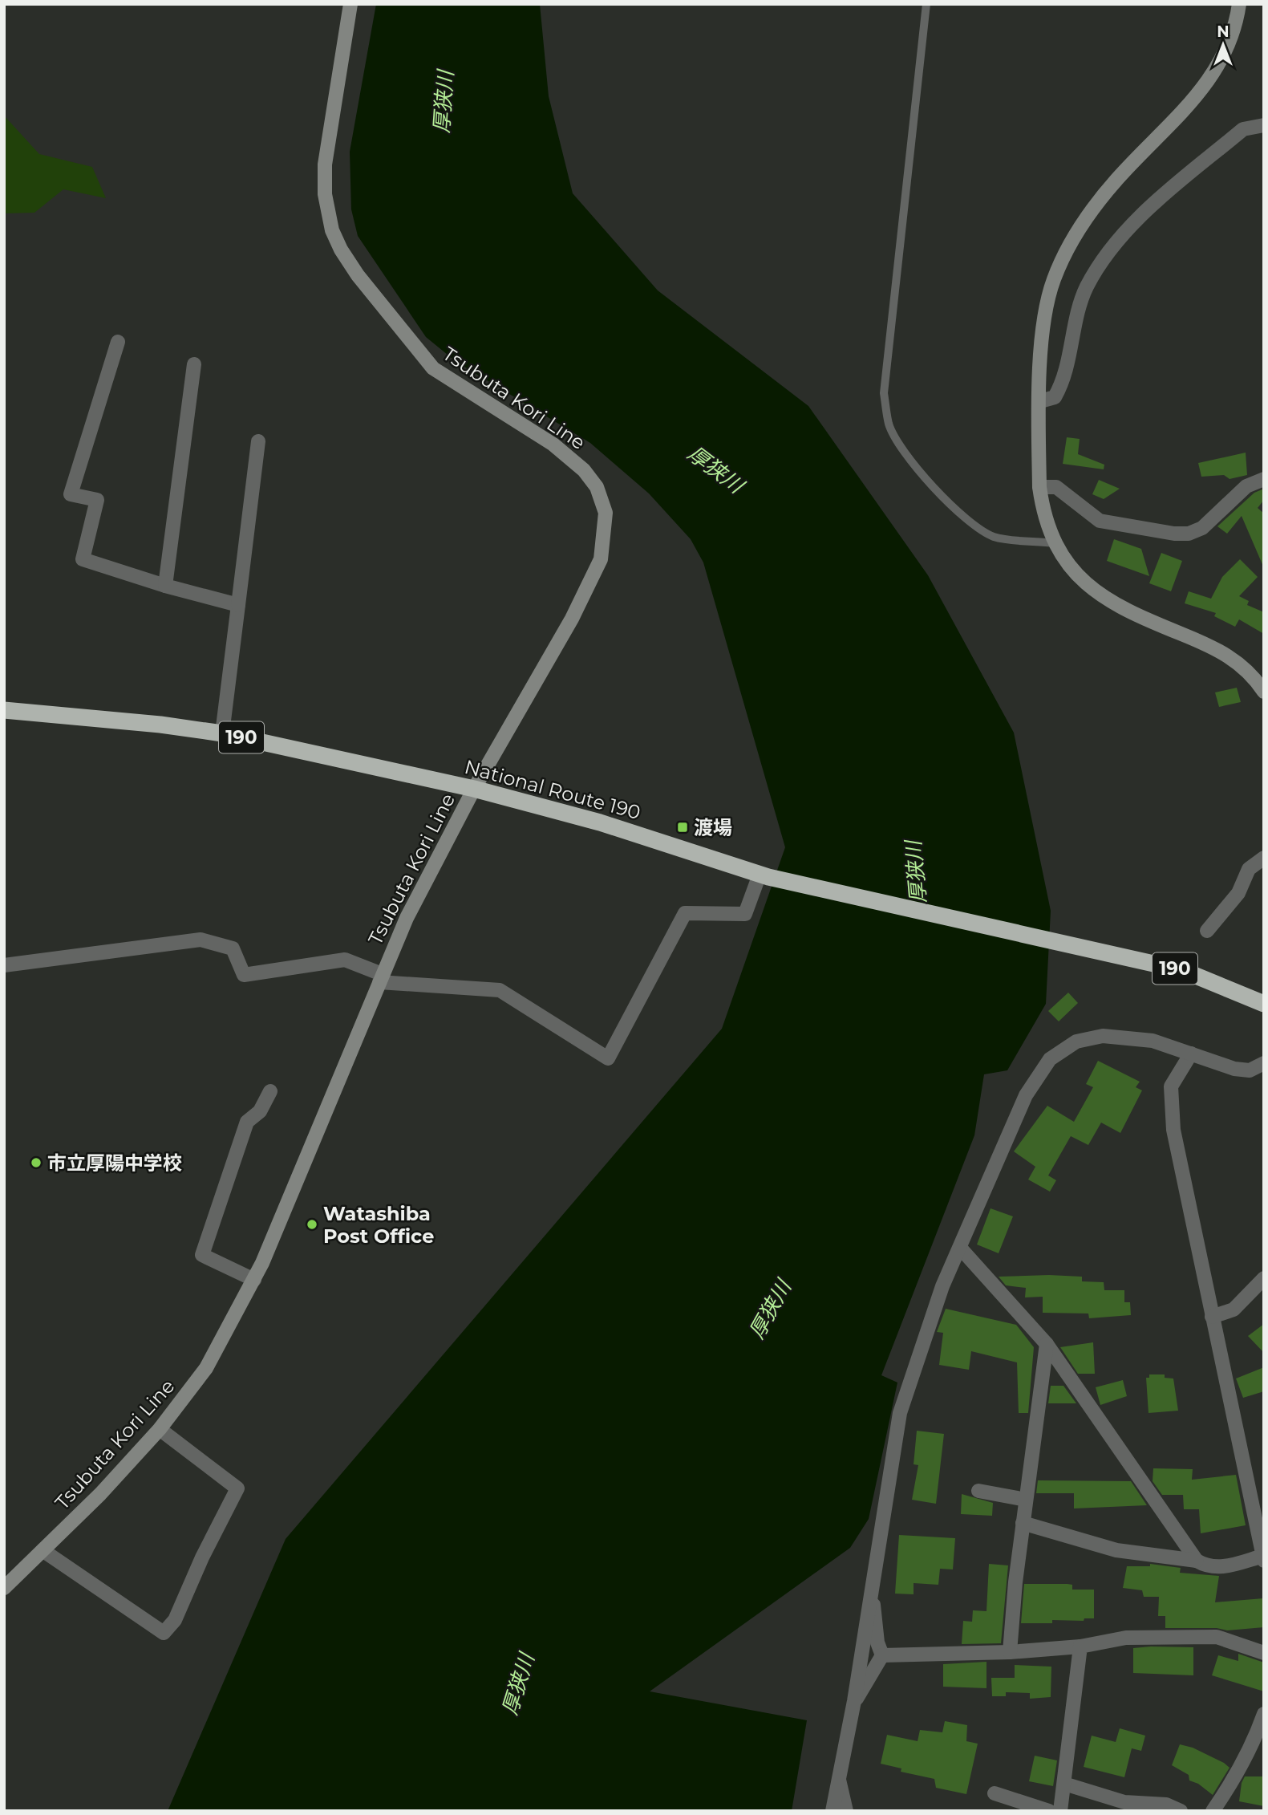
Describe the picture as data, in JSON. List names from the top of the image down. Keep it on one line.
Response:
{"streets":{"highway":["190","National Route 190"],"main road":["Tsubuta Kori Line"]},"crossings":[["Tsubuta Kori Line","National Route 190"]],"water":["厚狭川"],"places":{"transit":["渡場"],"other":["市立厚陽中学校","Watashiba Post Office"]},"north":"top"}
